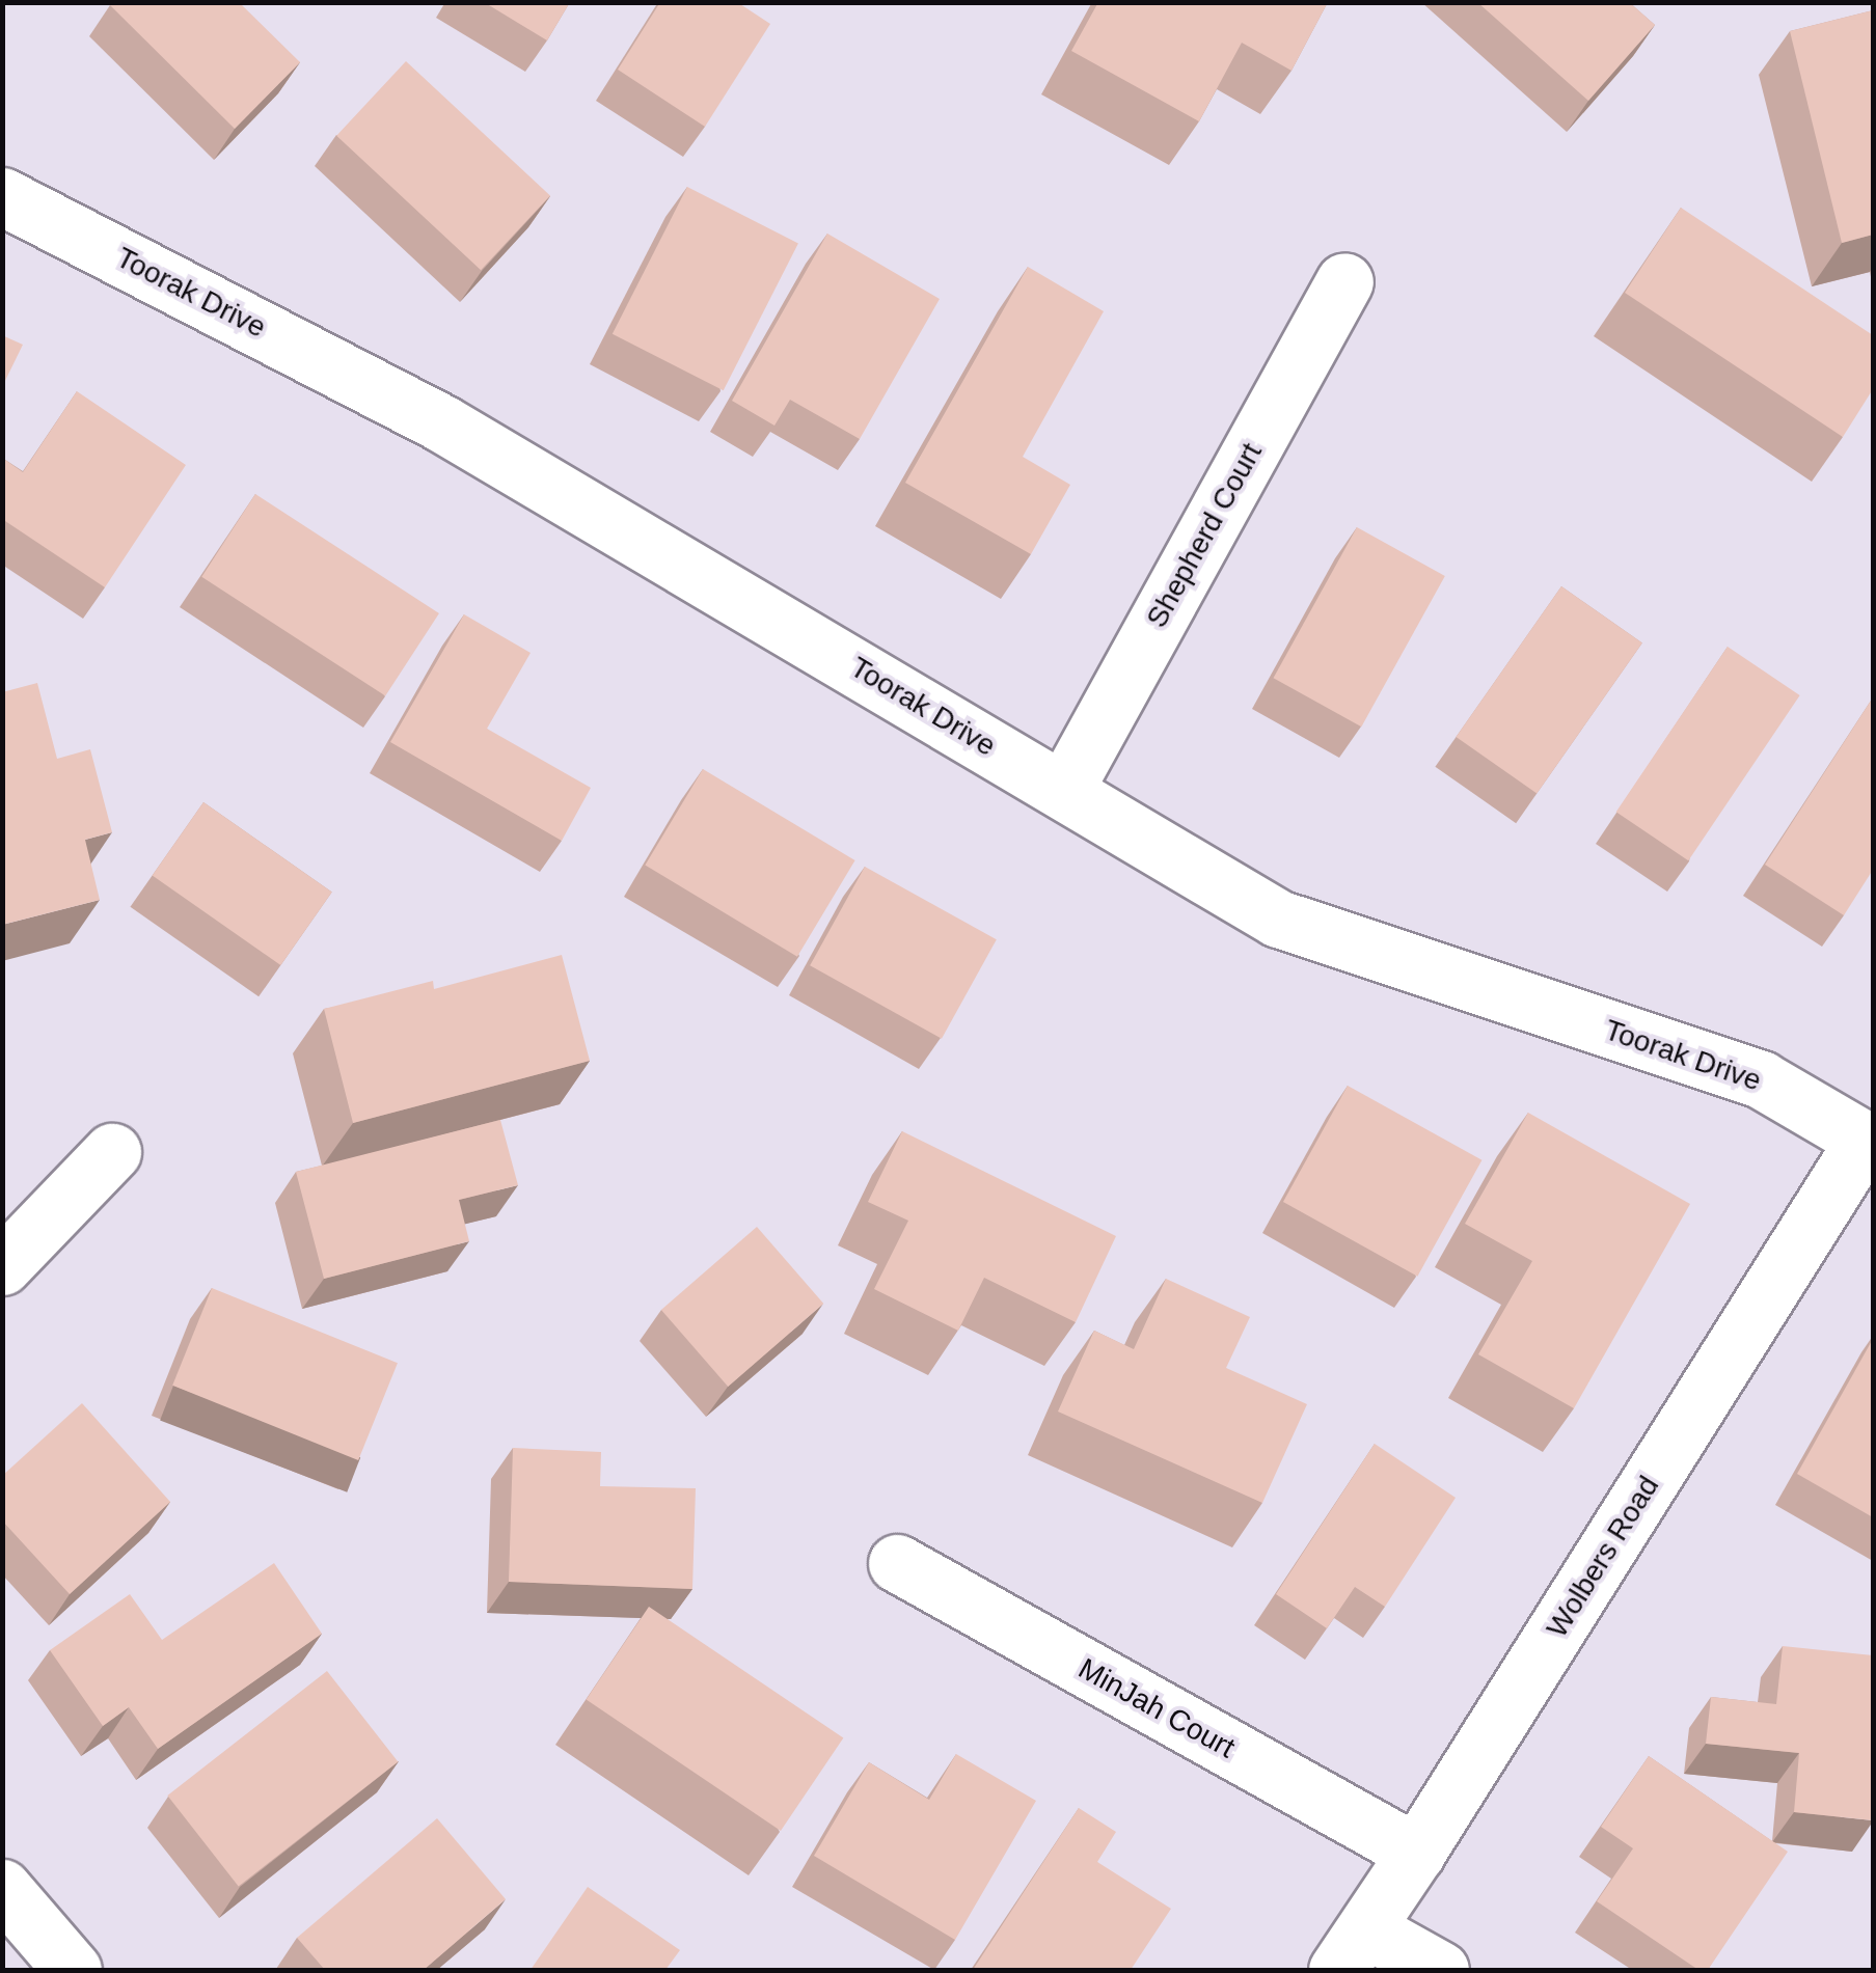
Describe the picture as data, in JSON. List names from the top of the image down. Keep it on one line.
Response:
{"streets":{"street":["Toorak Drive","Shepherd Court","Wolbers Road","MinJah Court"]},"crossings":[["Toorak Drive","Shepherd Court"],["Toorak Drive","Wolbers Road"],["Wolbers Road","MinJah Court"]]}
